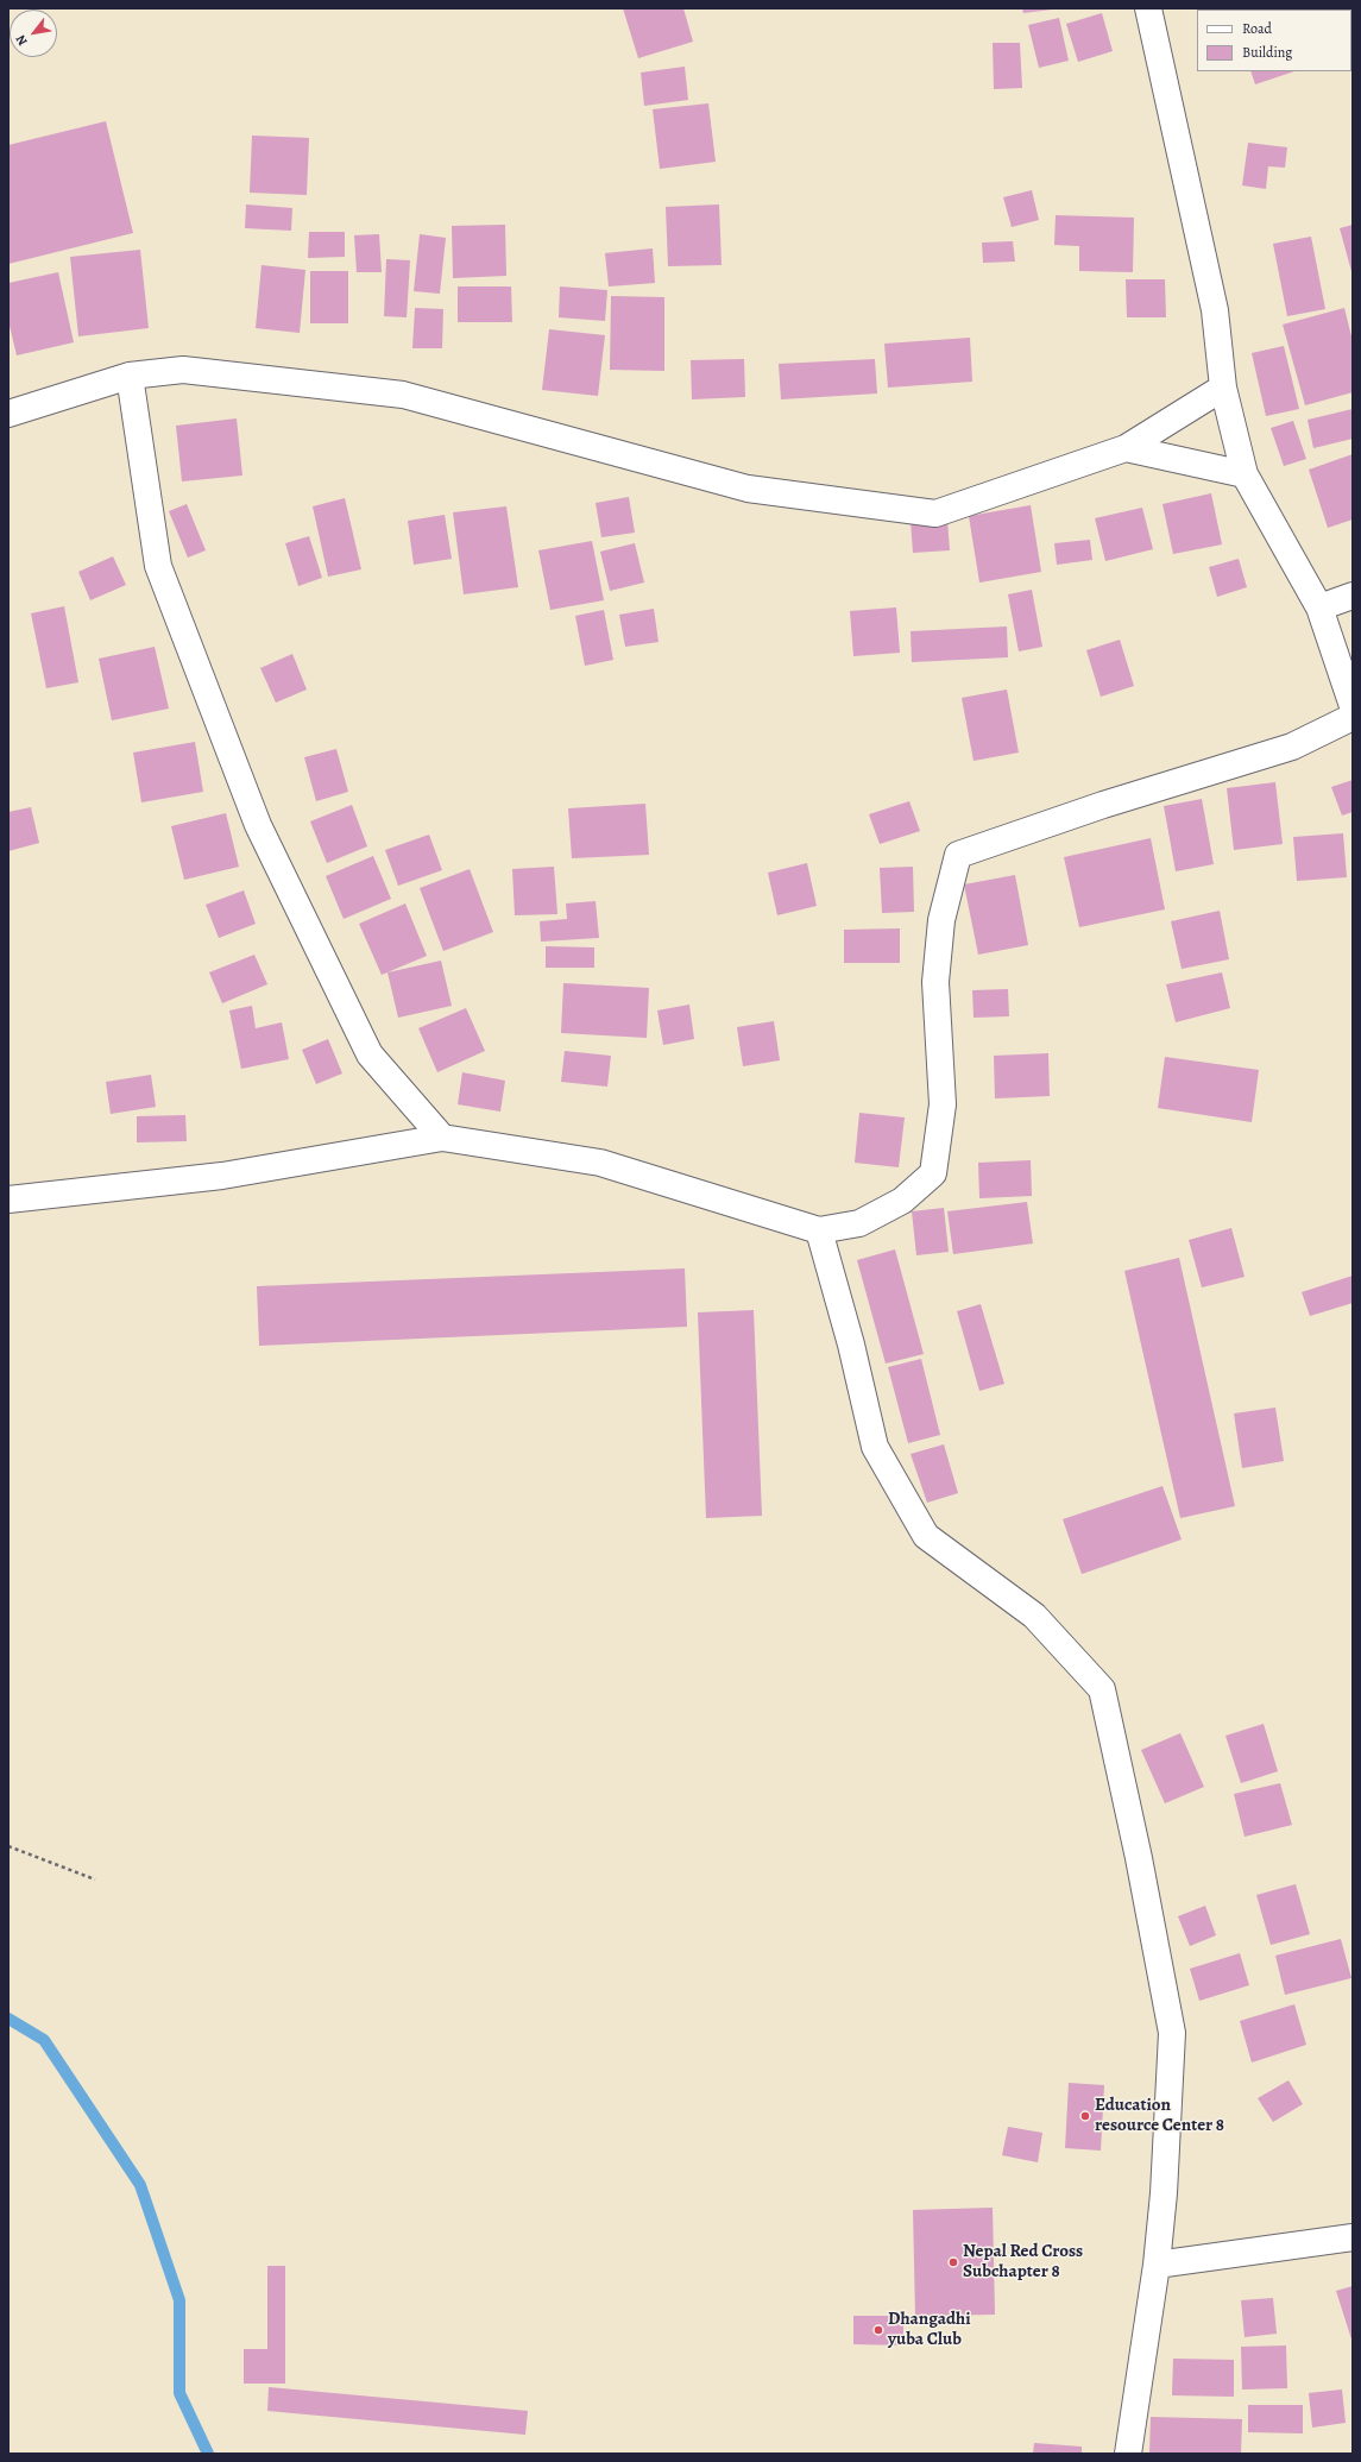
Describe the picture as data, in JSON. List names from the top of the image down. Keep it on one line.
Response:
{"places":["Education resource Center 8","Nepal Red Cross Subchapter 8","Dhangadhi yuba Club"],"legend":["Road","Building"],"north":"bottom left"}
